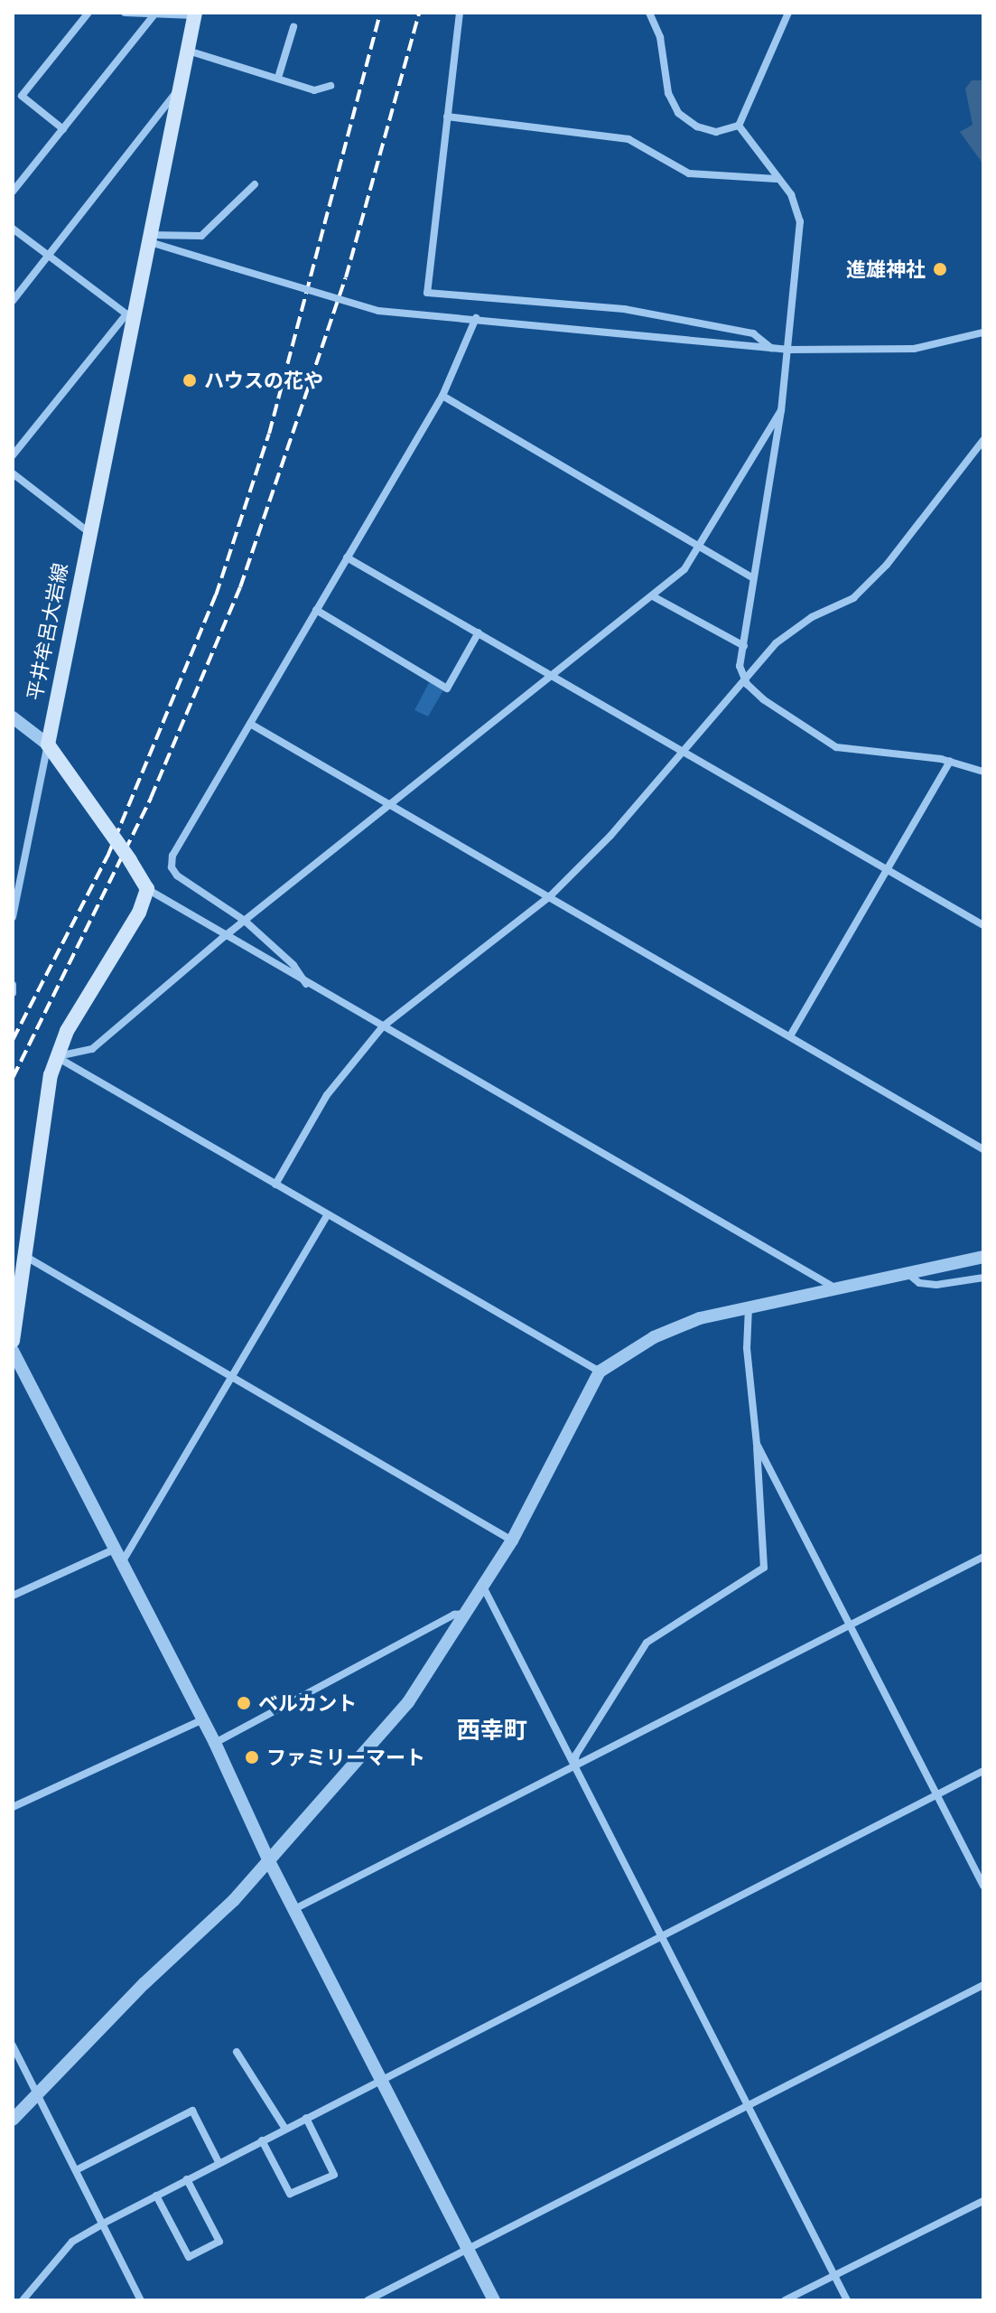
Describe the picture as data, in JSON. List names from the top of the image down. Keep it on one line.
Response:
{"streets":{"main road":["平井牟呂大岩線"]},"districts":["西幸町"],"places":["進雄神社","ハウスの花や","ベルカント","ファミリーマート"]}
